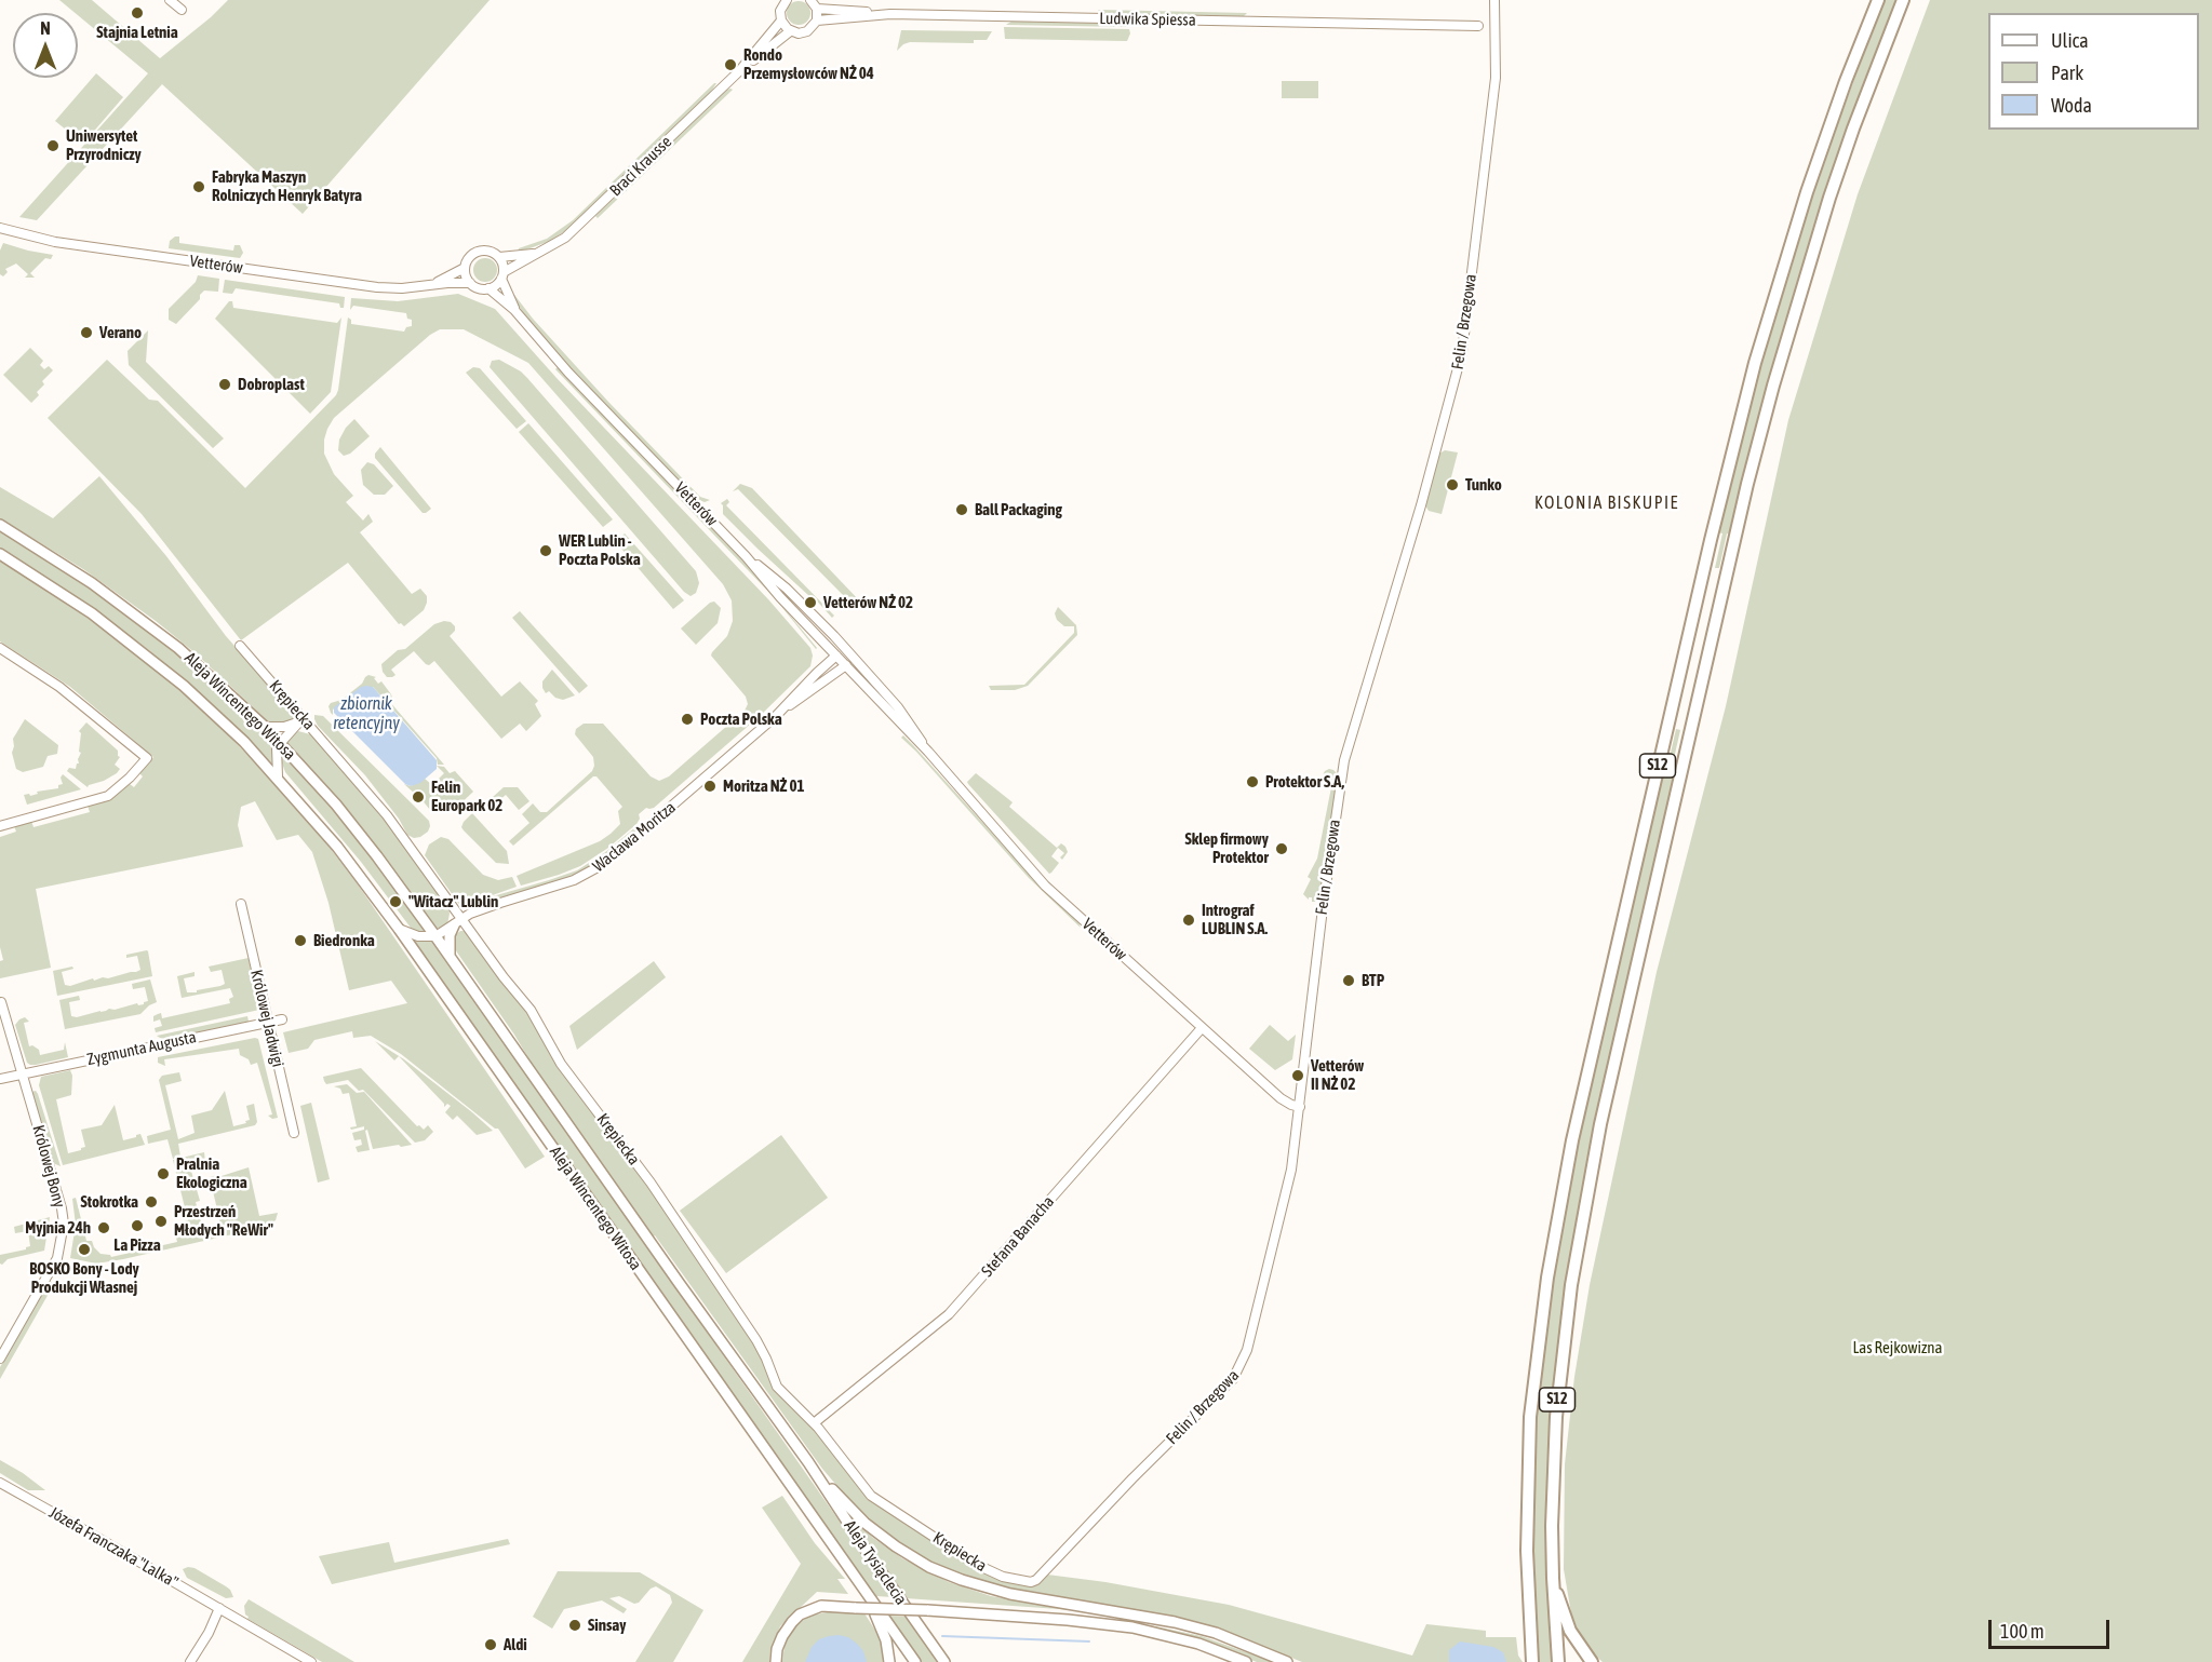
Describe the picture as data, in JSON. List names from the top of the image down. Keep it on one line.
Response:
{"streets":{"highway":["S12"],"main road":["Aleja Wincentego Witosa","Aleja Tysiąclecia"],"street":["Ludwika Spiessa","Braci Krausse","Vetterów","Felin / Brzegowa","Krępiecka","Wacława Moritza","Królowej Jadwigi","Zygmunta Augusta","Królowej Bony","Stefana Banacha","Józefa Franczaka \"Lalka\""]},"crossings":[["Ludwika Spiessa","Braci Krausse"],["Braci Krausse","Vetterów"],["Vetterów","Felin / Brzegowa"],["Vetterów","Wacława Moritza"],["Vetterów","Stefana Banacha"],["Felin / Brzegowa","Krępiecka"],["Krępiecka","Wacława Moritza"],["Krępiecka","Stefana Banacha"],["Aleja Wincentego Witosa","Wacława Moritza"],["Aleja Wincentego Witosa","Aleja Tysiąclecia"],["Królowej Jadwigi","Zygmunta Augusta"],["Zygmunta Augusta","Królowej Bony"]],"districts":["KOLONIA BISKUPIE"],"water":["zbiornik retencyjny"],"parks":["Las Rejkowizna"],"places":["Stajnia Letnia","Rondo Przemysłowców NŻ 04","Uniwersytet Przyrodniczy","Fabryka Maszyn Rolniczych Henryk Batyra","Verano","Dobroplast","Tunko","Ball Packaging","WER Lublin - Poczta Polska","Vetterów NŻ 02","Poczta Polska","Protektor S.A,","Moritza NŻ 01","Felin Europark 02","Sklep firmowy Protektor","\"Witacz\" Lublin","Intrograf LUBLIN S.A.","Biedronka","BTP","Vetterów II NŻ 02","Pralnia Ekologiczna","Stokrotka","Przestrzeń Młodych \"ReWir\"","La Pizza","Myjnia 24h","BOSKO Bony - Lody Produkcji Własnej","Sinsay","Aldi"],"legend":["Ulica","Park","Woda"],"scale_bar":"100 m","north":"top"}
